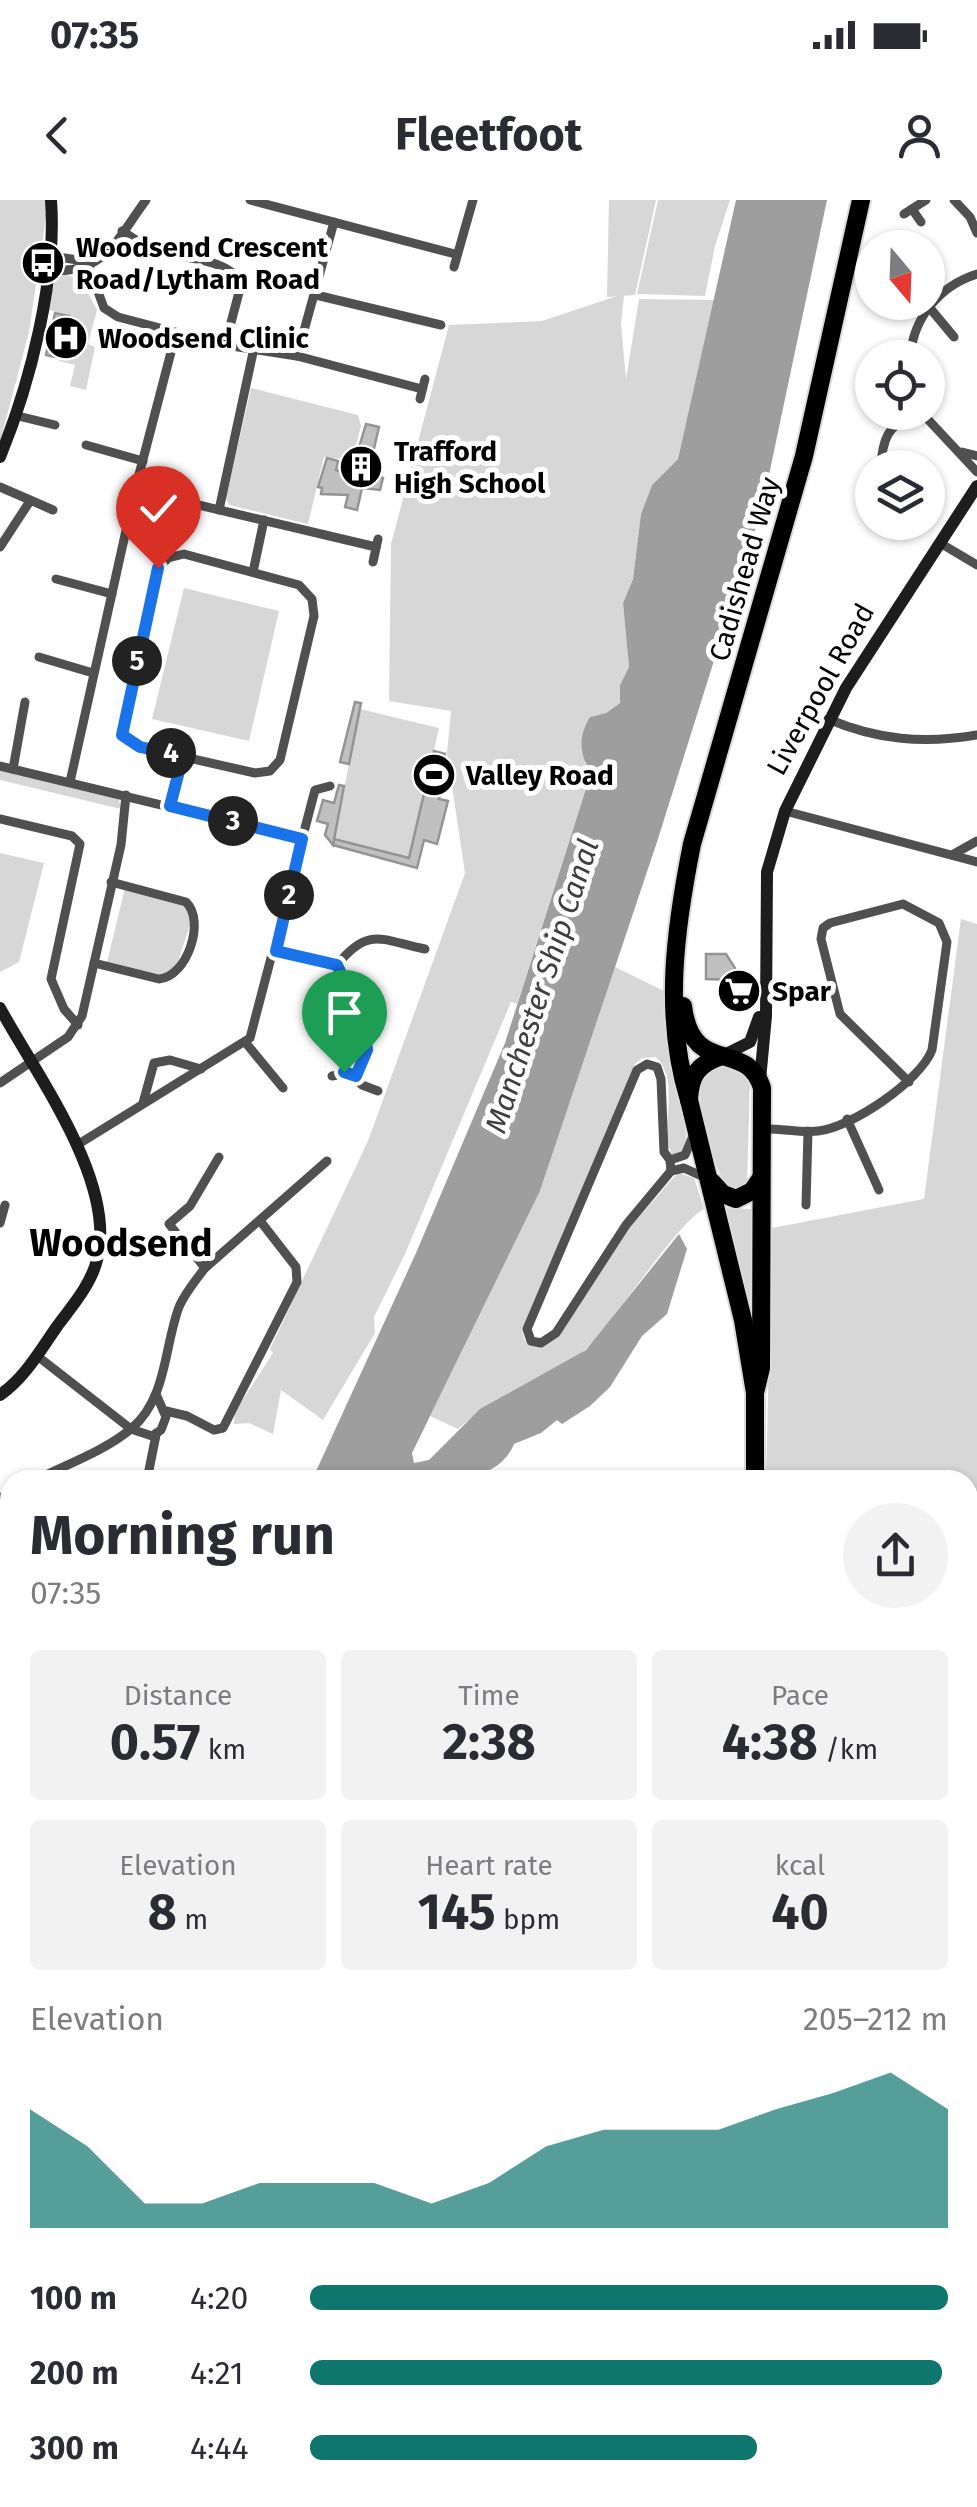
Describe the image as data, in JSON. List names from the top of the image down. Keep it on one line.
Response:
{"streets":{"highway":["Cadishead Way"],"main road":["Liverpool Road"]},"crossings":[["Cadishead Way","Liverpool Road"]],"districts":["Woodsend"],"water":["Manchester Ship Canal"],"places":{"bus stop":["Woodsend Crescent Road/Lytham Road"],"hospital":["Woodsend Clinic"],"building":["Trafford High School"],"sports":["Valley Road"],"supermarket":["Spar"]},"north":"bottom","page":{"status":"07:35","header":"Fleetfoot","pins":["5","4","3","2"],"heading":["Morning run","07:35"],"stats":[["Distance","0.57 km"],["Time","2:38"],["Pace","4:38 /km"],["Elevation","8 m"],["Heart rate","145 bpm"],["kcal","40"]],"chart":["Elevation","205–212 m"],"list":[{"name":"100 m","note":"4:20"},{"name":"200 m","note":"4:21"},{"name":"300 m","note":"4:44"}]}}
